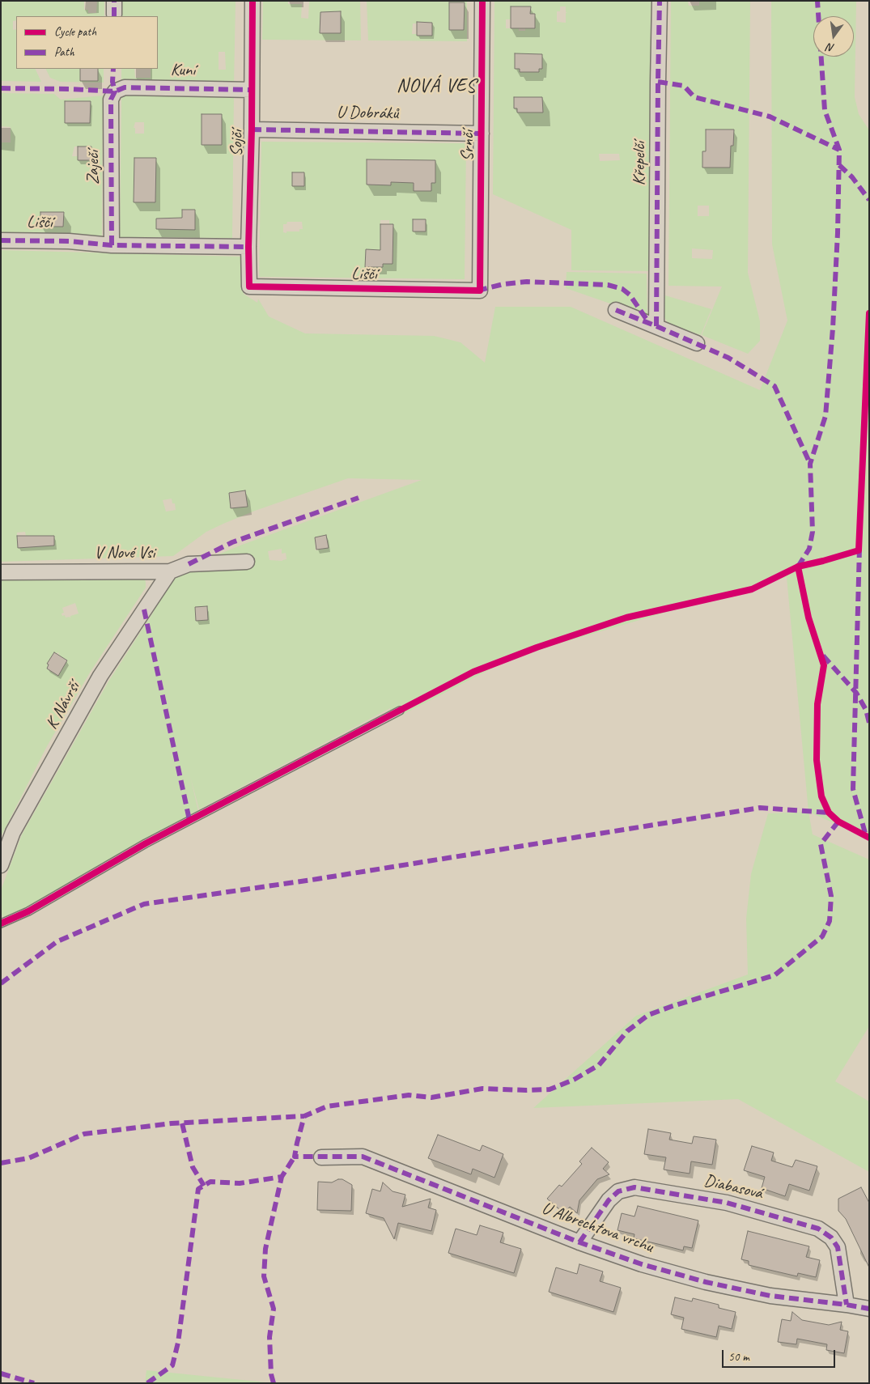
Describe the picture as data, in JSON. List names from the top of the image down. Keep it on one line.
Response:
{"streets":{"street":["Kuní","U Dobráků","Sojčí","Srnčí","Křepelčí","Zaječí","Liščí","V Nové Vsi","K Návrší","Diabasová","U Albrechtova vrchu"]},"crossings":[["Kuní","Sojčí"],["Kuní","Zaječí"],["U Dobráků","Sojčí"],["U Dobráků","Srnčí"],["Sojčí","Liščí"],["Srnčí","Liščí"],["Zaječí","Liščí"],["V Nové Vsi","K Návrší"],["Diabasová","U Albrechtova vrchu"]],"districts":["NOVÁ VES"],"legend":["Cycle path","Path"],"scale_bar":"50 m","north":"bottom"}
